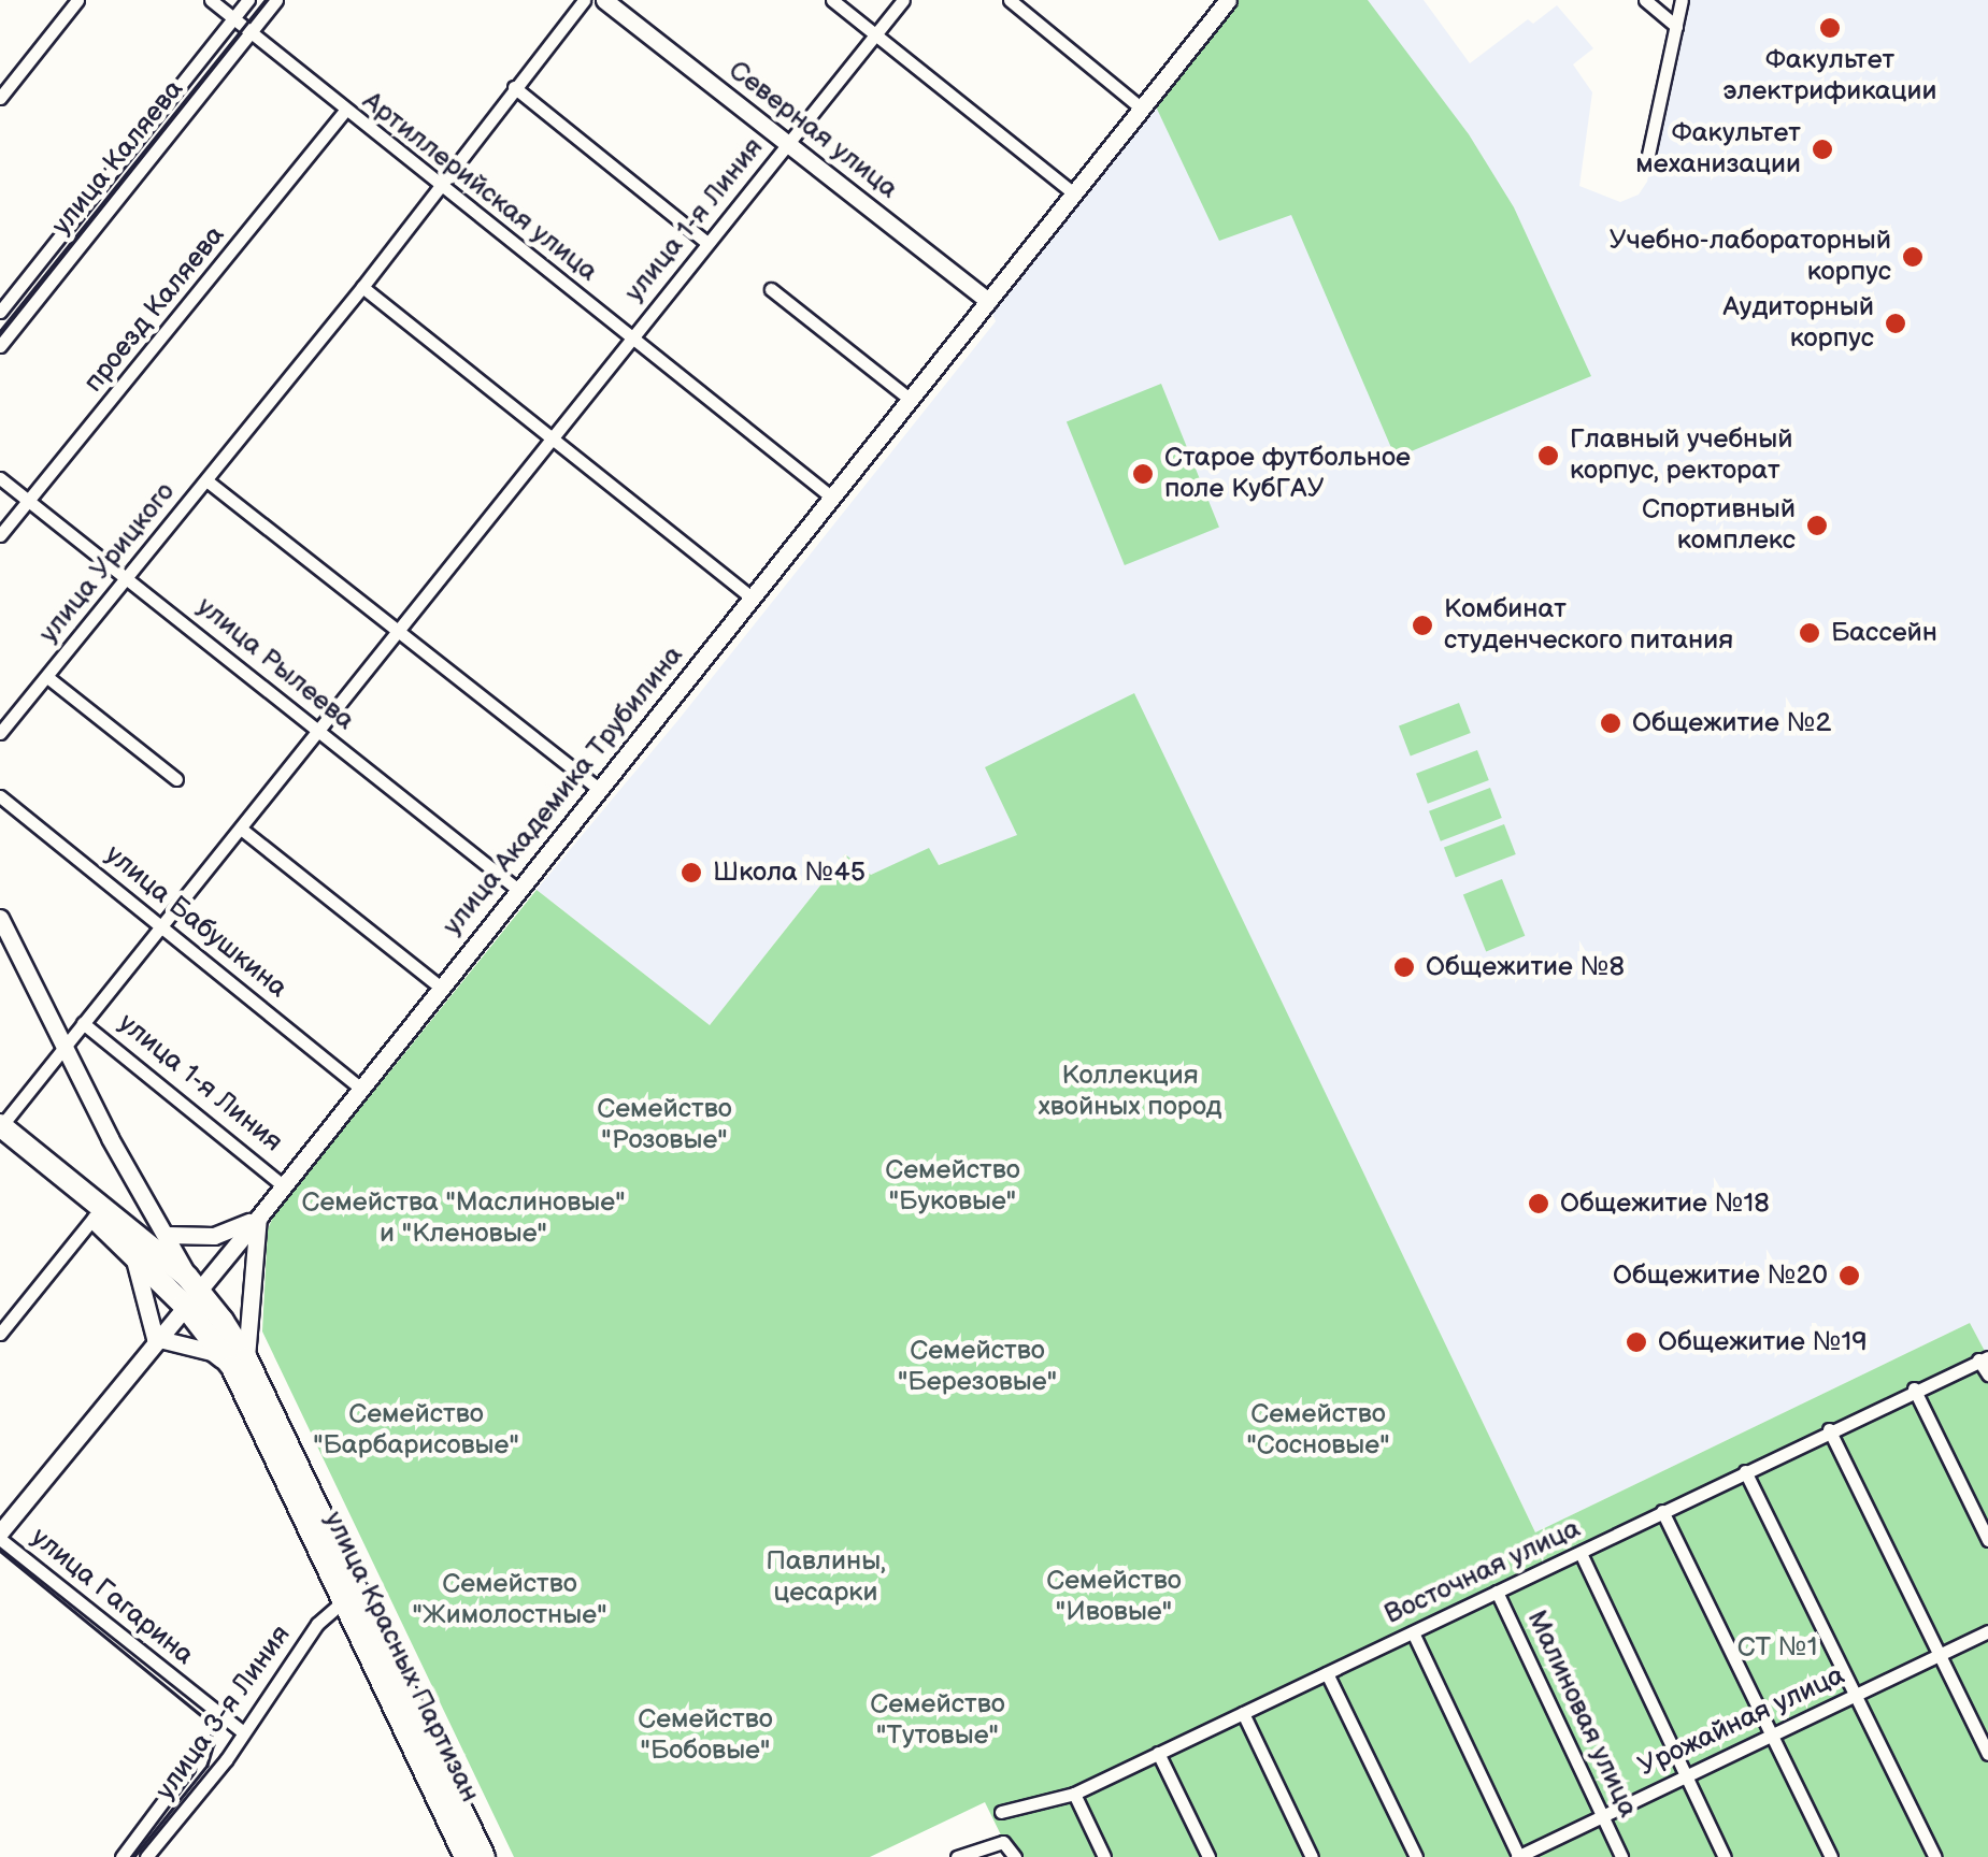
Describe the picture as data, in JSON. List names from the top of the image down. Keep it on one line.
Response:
{"streets":{"highway":["улица Красных Партизан"],"main road":["Северная улица","улица Академика Трубилина"],"street":["улица Каляева","Артиллерийская улица","улица 1-я Линия","проезд Каляева","улица Урицкого","улица Рылеева","улица Бабушкина","Восточная улица","улица Гагарина","улица 3-я Линия","Малиновая улица","Урожайная улица"]},"crossings":[["Северная улица","улица 1-я Линия"],["Северная улица","улица Академика Трубилина"],["улица Каляева","Артиллерийская улица"],["Артиллерийская улица","улица 1-я Линия"],["Артиллерийская улица","проезд Каляева"],["Артиллерийская улица","улица Урицкого"],["Артиллерийская улица","улица Академика Трубилина"],["улица 1-я Линия","улица Урицкого"],["улица 1-я Линия","улица Рылеева"],["улица 1-я Линия","улица Академика Трубилина"],["улица 1-я Линия","улица Бабушкина"],["улица 1-я Линия","улица Красных Партизан"],["проезд Каляева","улица Рылеева"],["улица Урицкого","улица Рылеева"],["улица Рылеева","улица Академика Трубилина"],["улица Академика Трубилина","улица Бабушкина"],["улица Академика Трубилина","улица Гагарина"],["улица Академика Трубилина","улица Красных Партизан"],["Восточная улица","Малиновая улица"],["улица Гагарина","улица 3-я Линия"],["улица Красных Партизан","улица 3-я Линия"],["Малиновая улица","Урожайная улица"]],"parks":["Коллекция хвойных пород","Семейство \"Розовые\"","Семейство \"Буковые\"","Семейства \"Маслиновые\" и \"Кленовые\"","Семейство \"Березовые\"","Семейство \"Барбарисовые\"","Семейство \"Сосновые\"","Павлины, цесарки","Семейство \"Ивовые\"","Семейство \"Жимолостные\"","СТ №1","Семейство \"Тутовые\"","Семейство \"Бобовые\""],"places":["Факультет электрификации","Факультет механизации","Учебно-лабораторный корпус","Аудиторный корпус","Главный учебный корпус, ректорат","Старое футбольное поле КубГАУ","Спортивный комплекс","Комбинат студенческого питания","Бассейн","Общежитие №2","Школа №45","Общежитие №8","Общежитие №18","Общежитие №20","Общежитие №19"]}
